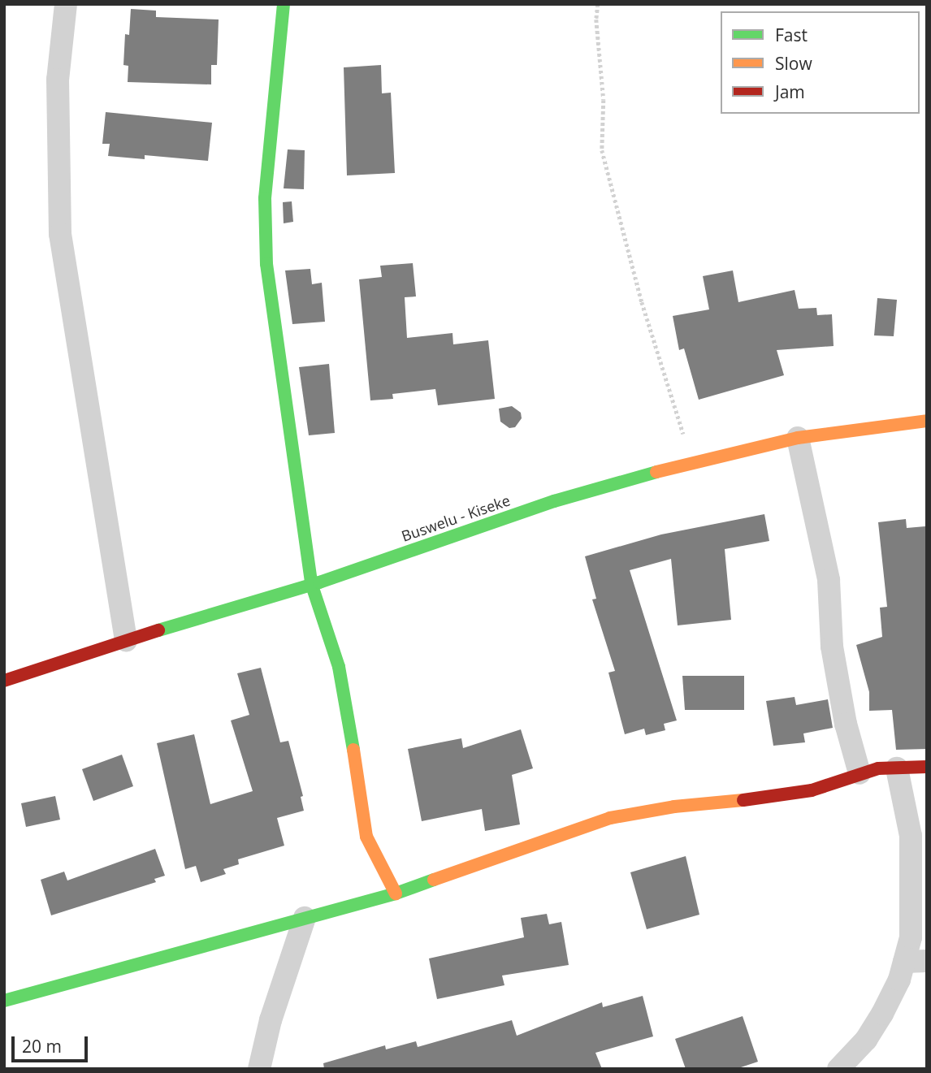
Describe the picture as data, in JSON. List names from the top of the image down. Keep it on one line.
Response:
{"streets":{"street":["Buswelu - Kiseke"]},"legend":["Fast","Slow","Jam"],"scale_bar":"20 m"}
